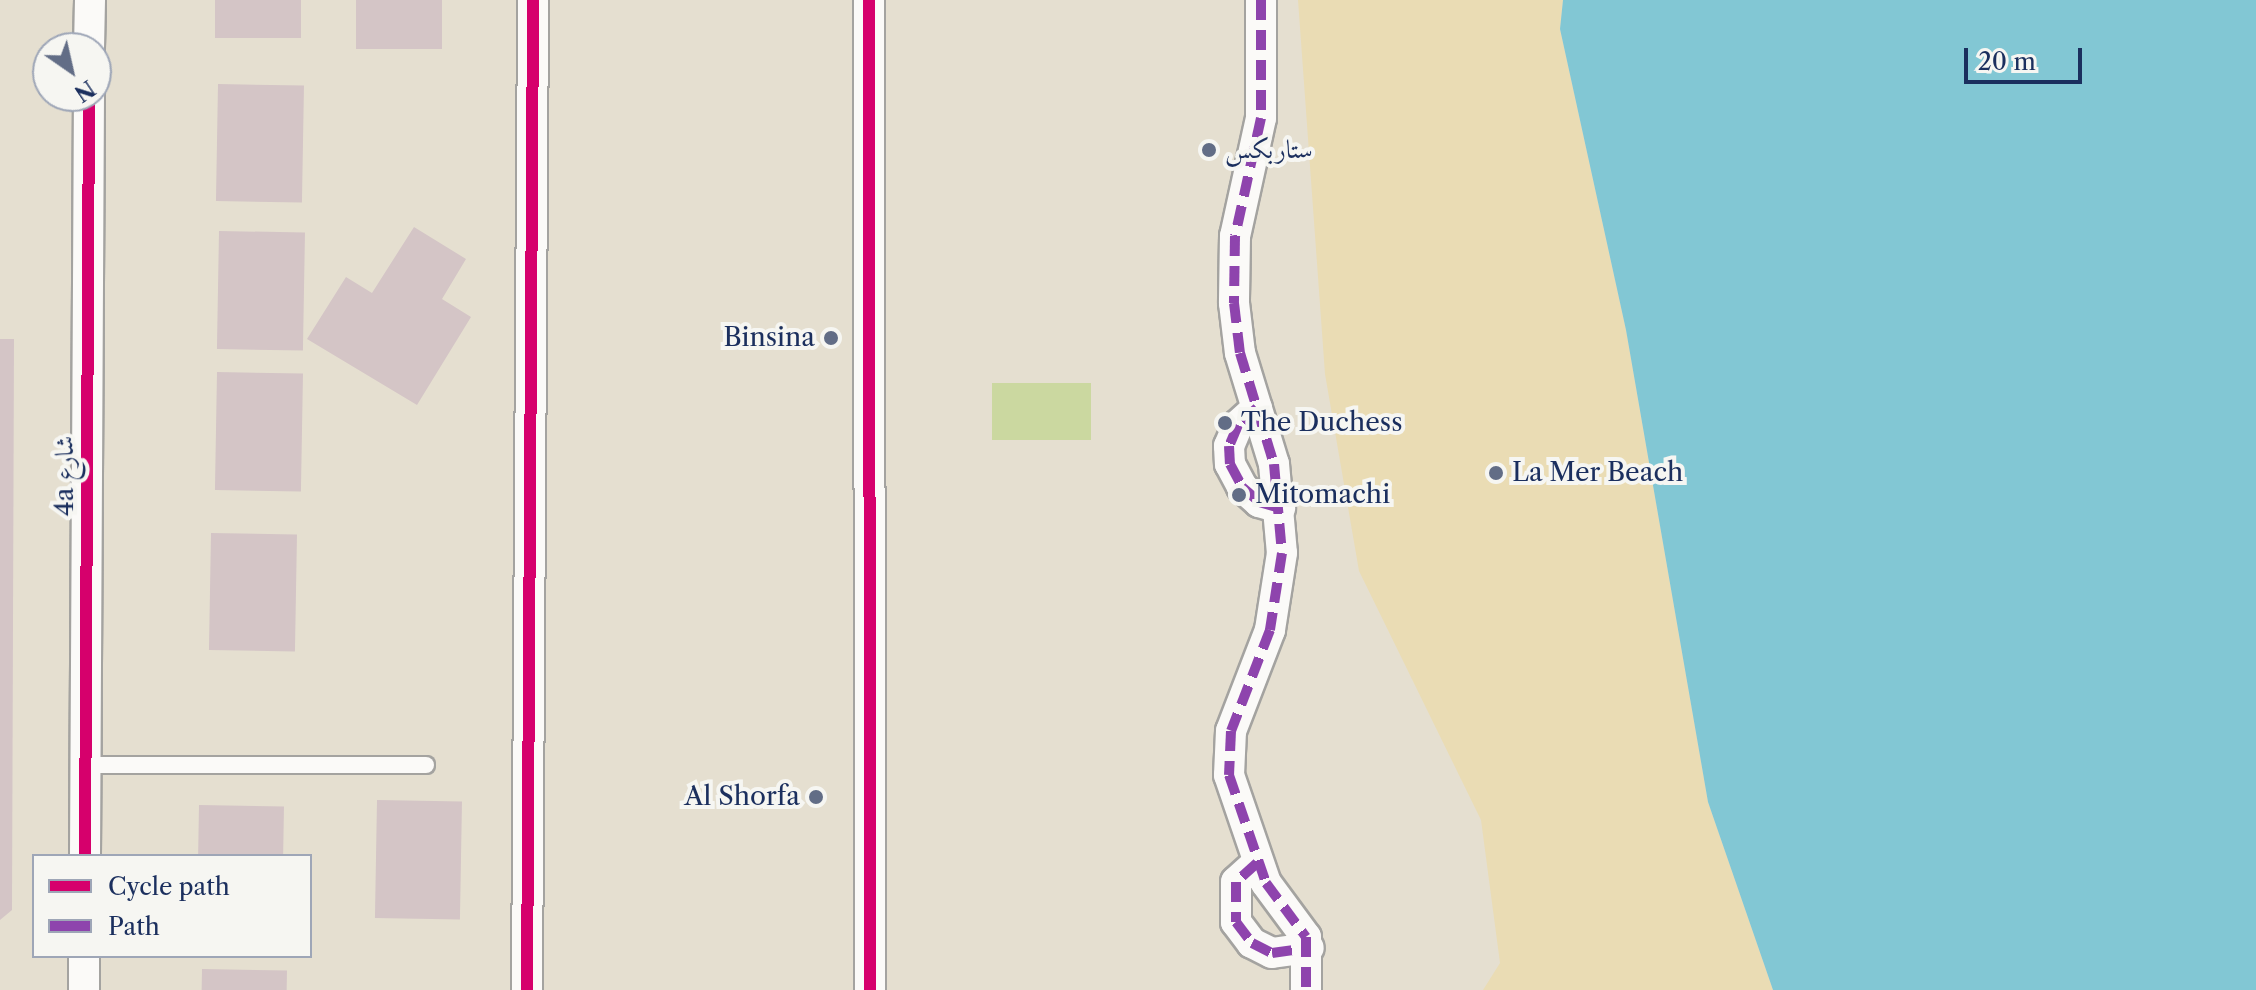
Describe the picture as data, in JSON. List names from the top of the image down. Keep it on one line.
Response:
{"streets":{"street":["4a شارع"]},"places":["ستاربكس","Binsina","The Duchess","La Mer Beach","Mitomachi","Al Shorfa"],"legend":["Cycle path","Path"],"scale_bar":"20 m","north":"bottom right"}
